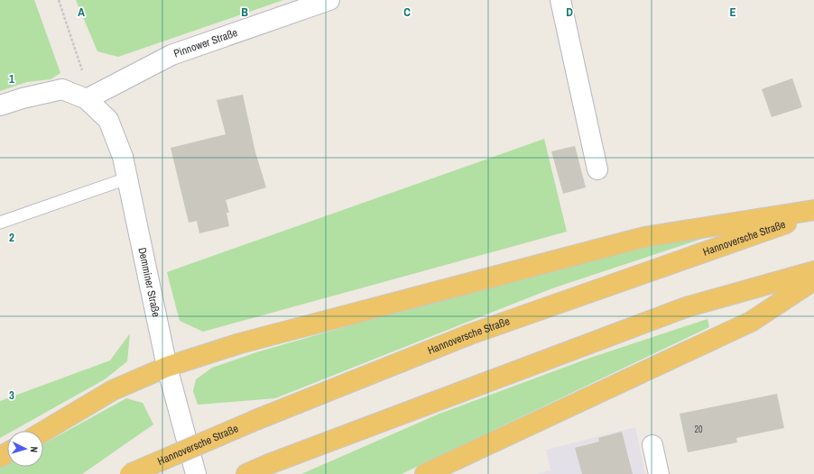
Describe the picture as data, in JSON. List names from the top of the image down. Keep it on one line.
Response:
{"streets":{"highway":["Hannoversche Straße"],"street":["Pinnower Straße","Demminer Straße"]},"crossings":[["Pinnower Straße","Demminer Straße"]],"house_numbers":["20"],"north":"right","grid":{"columns":["A","B","C","D","E"],"rows":["1","2","3"]}}
